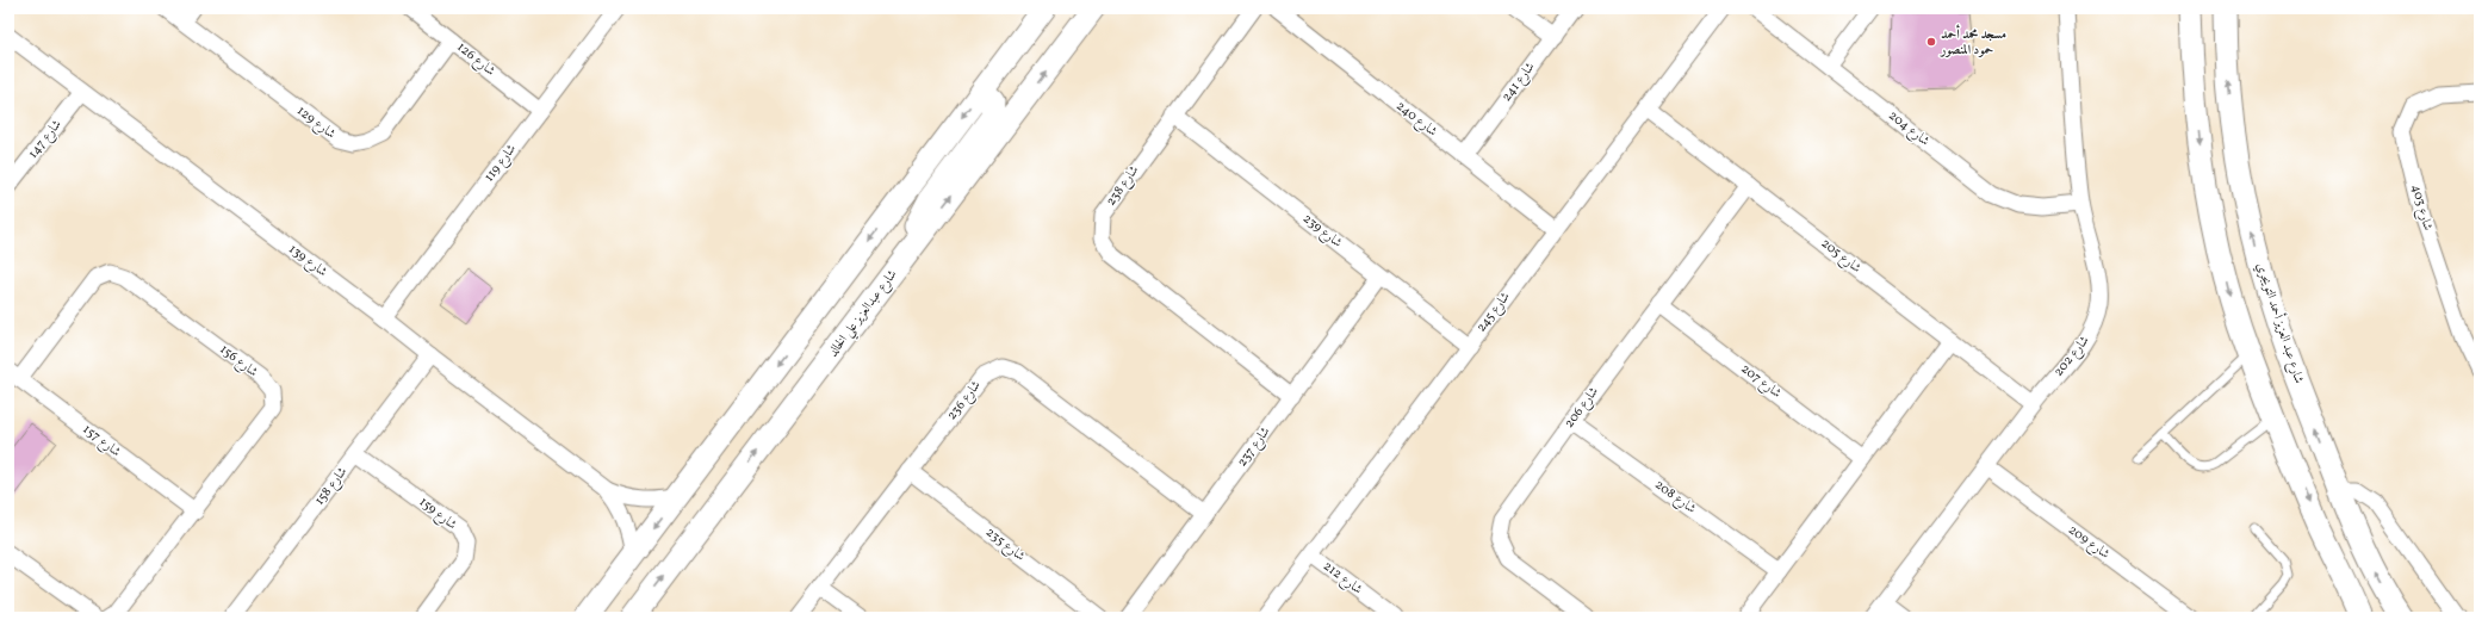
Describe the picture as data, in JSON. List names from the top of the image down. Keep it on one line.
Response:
{"streets":{"street":["شارع 126","شارع 241","شارع 240","شارع 129","شارع 204","شارع 147","شارع 119","شارع 238","شارع 403","شارع 239","شارع 205","شارع 139","شارع 245","شارع عبدالعزيز علي الخالد","شارع عبد العزيز أحمد التويجري","شارع 202","شارع 156","شارع 207","شارع 236","شارع 206","شارع 157","شارع 237","شارع 158","شارع 208","شارع 159","شارع 209","شارع 235","شارع 212"]},"crossings":[["شارع 126","شارع 129"],["شارع 126","شارع 119"],["شارع 241","شارع 240"],["شارع 240","شارع 245"],["شارع 204","شارع 202"],["شارع 147","شارع 139"],["شارع 119","شارع 139"],["شارع 238","شارع 239"],["شارع 238","شارع 237"],["شارع 239","شارع 245"],["شارع 239","شارع 237"],["شارع 205","شارع 245"],["شارع 205","شارع 202"],["شارع 205","شارع 206"],["شارع 139","شارع 158"],["شارع 245","شارع 212"],["شارع 202","شارع 209"],["شارع 156","شارع 157"],["شارع 207","شارع 206"],["شارع 236","شارع 237"],["شارع 236","شارع 235"],["شارع 206","شارع 208"],["شارع 158","شارع 159"]],"places":["مسجد محمد أحمد حمود المنصور"]}
